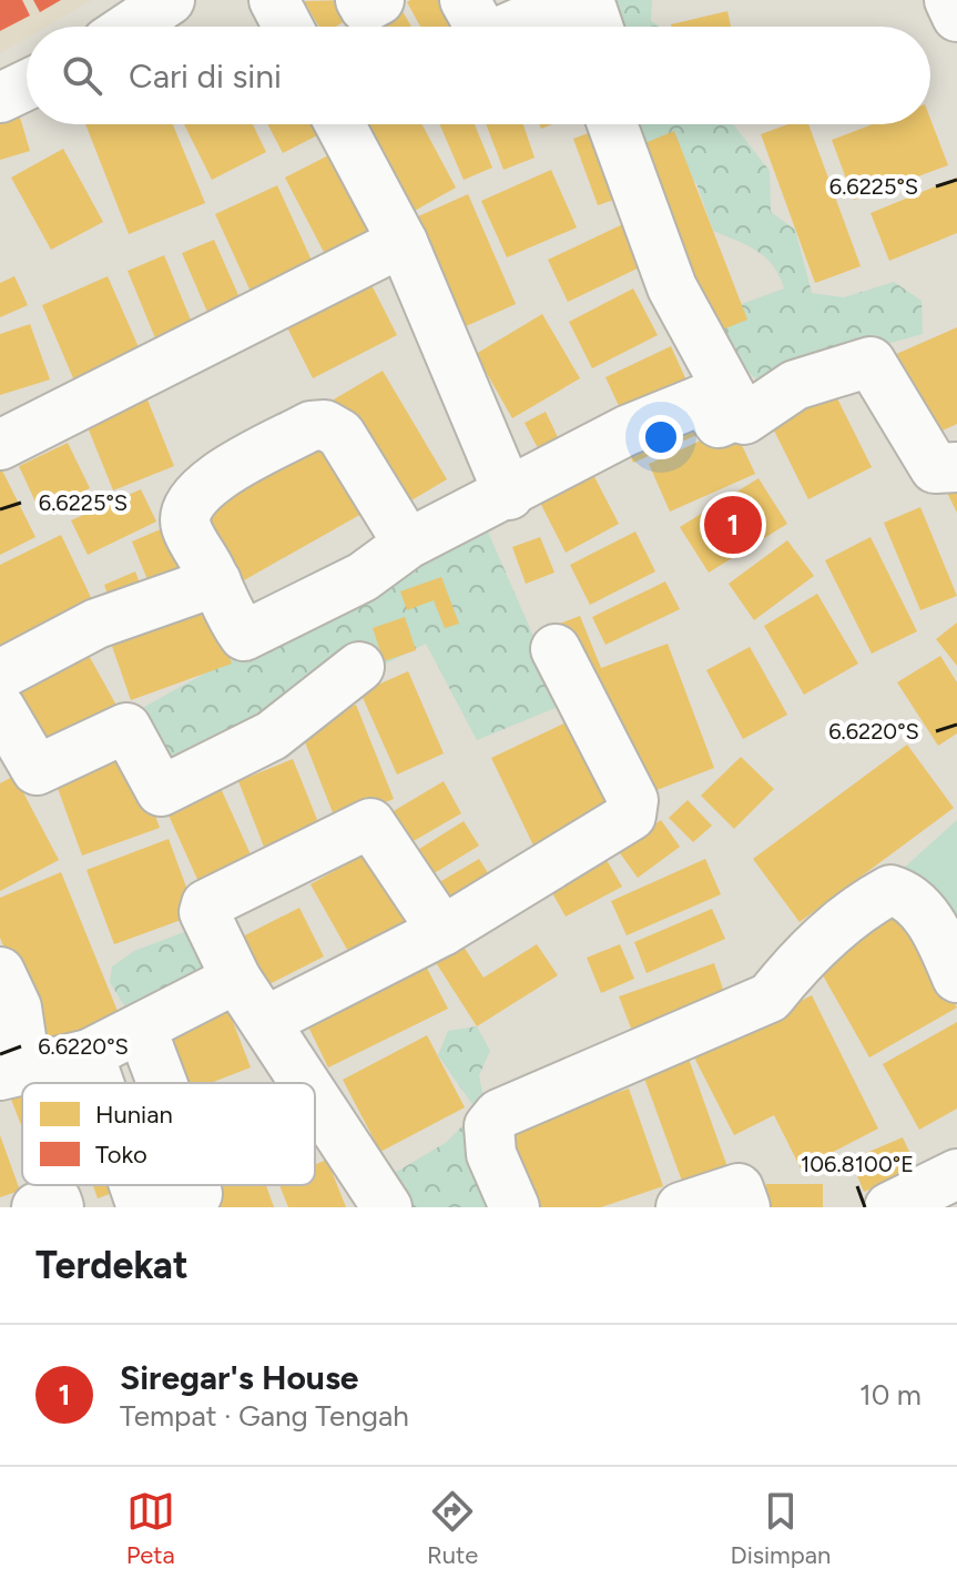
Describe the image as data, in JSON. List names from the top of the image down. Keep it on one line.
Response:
{"legend":["Hunian","Toko"],"page":{"search":"Cari di sini","pins":"1","heading":"Terdekat","list":[{"mark":"1","name":"Siregar's House","note":"Tempat · Gang Tengah","value":"10 m"}],"nav":["Peta","Rute","Disimpan"]},"coordinates":["6.6225°S","6.6220°S","106.8100°E"]}
